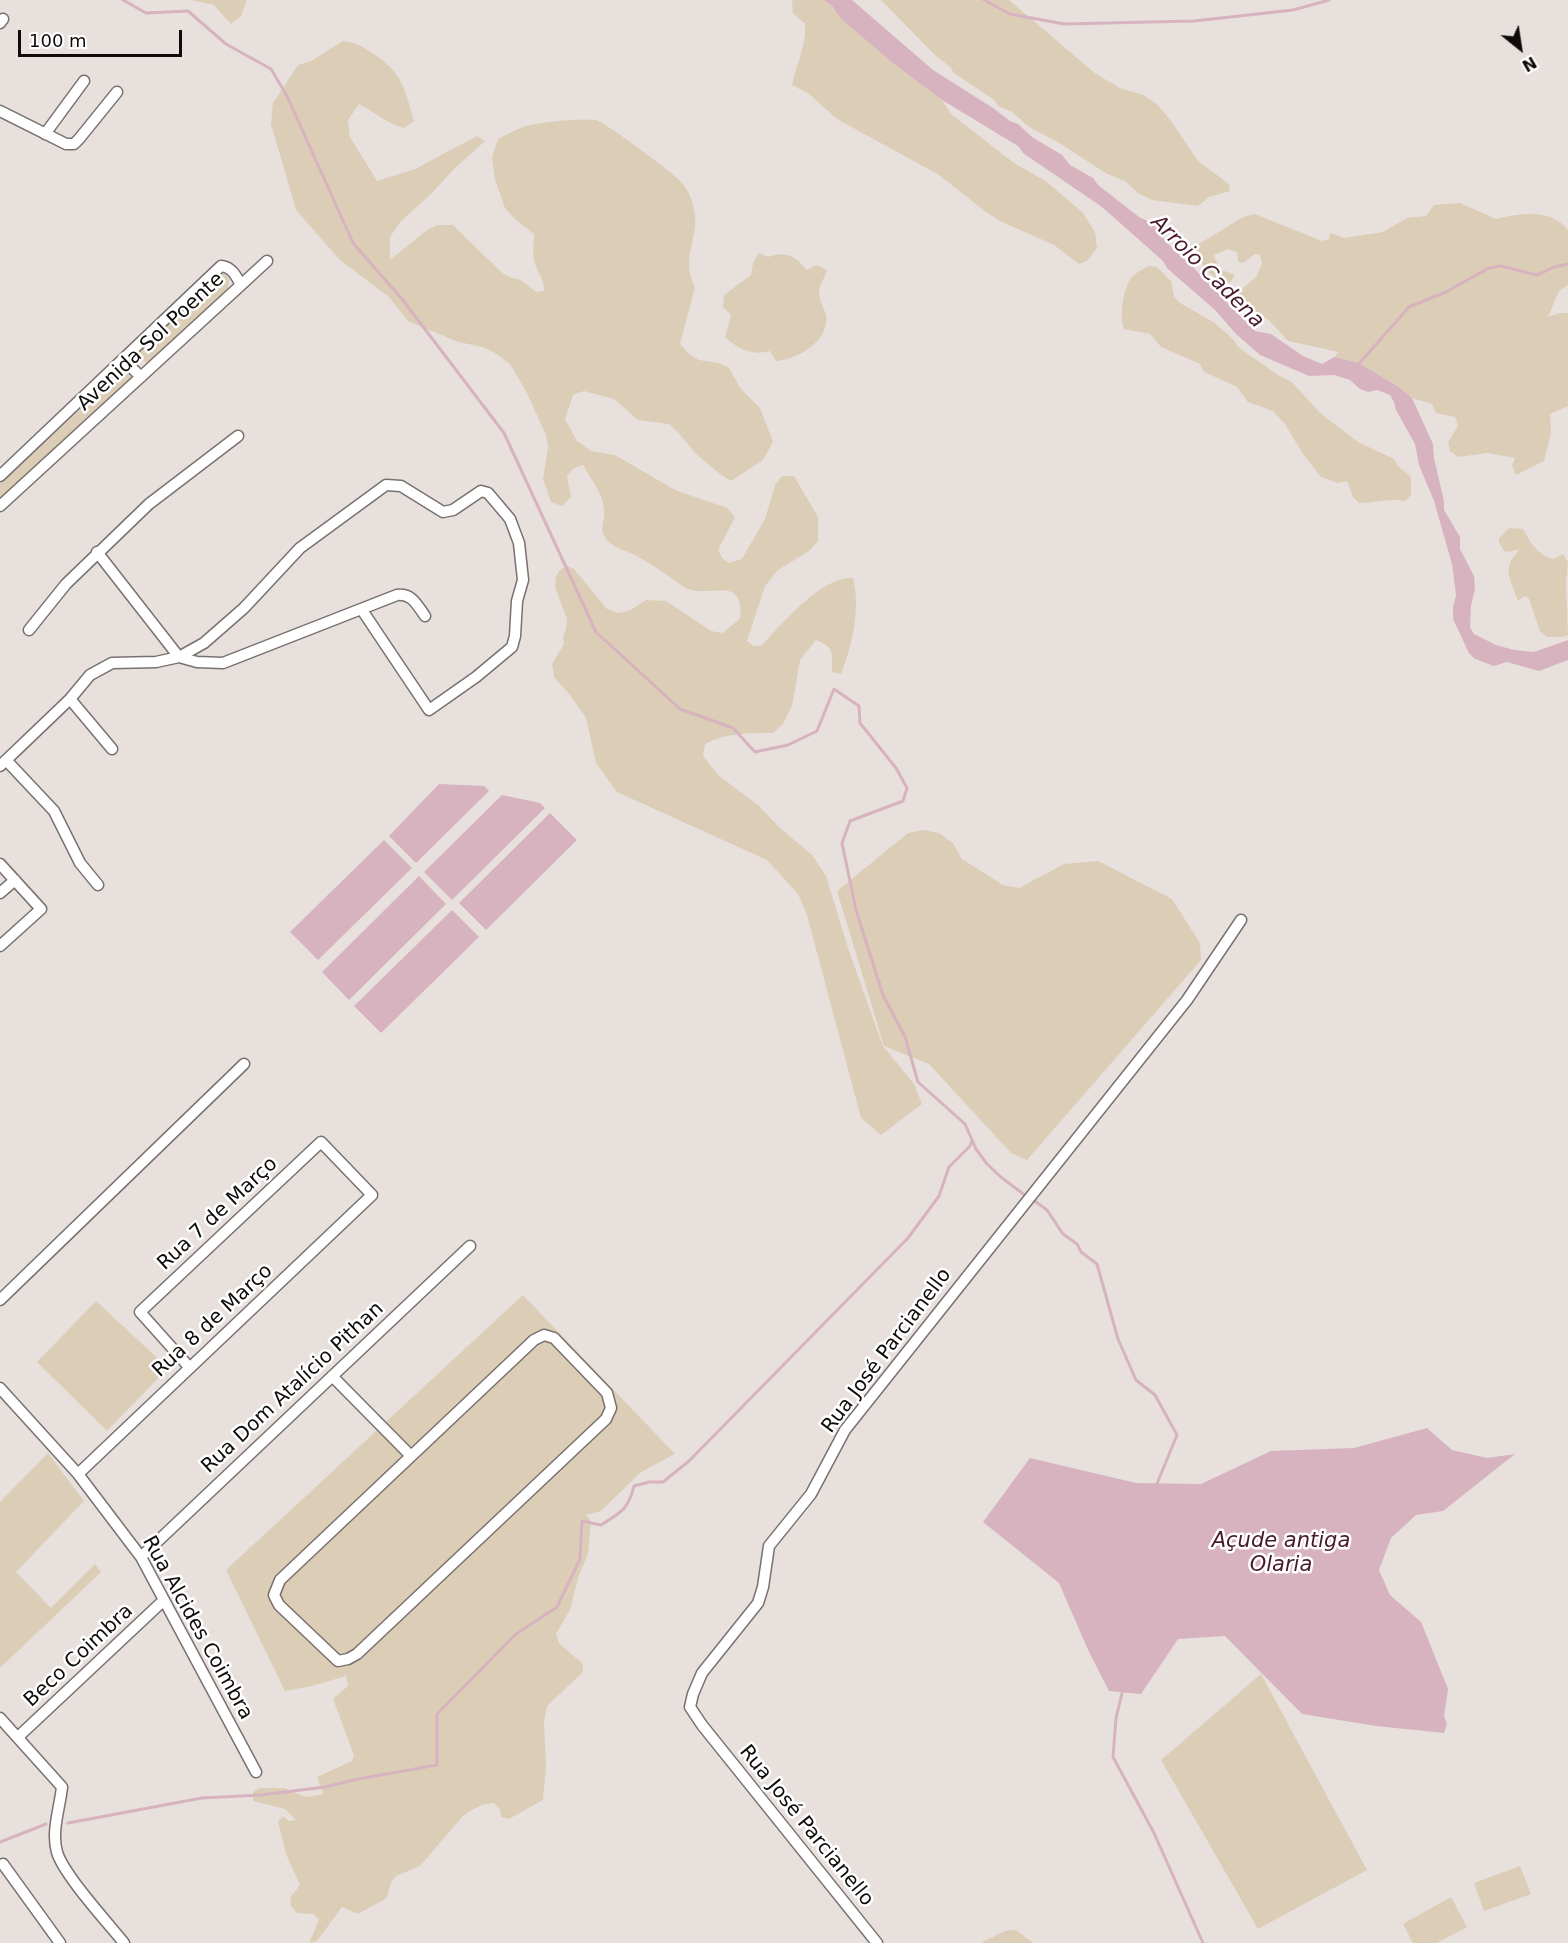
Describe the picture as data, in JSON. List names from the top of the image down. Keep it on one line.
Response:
{"streets":{"street":["Avenida Sol Poente","Rua 7 de Março","Rua 8 de Março","Rua José Parcianello","Rua Dom Atalício Pithan","Rua Alcides Coimbra","Beco Coimbra"]},"crossings":[["Rua 7 de Março","Rua 8 de Março"],["Rua 8 de Março","Rua Alcides Coimbra"],["Rua Dom Atalício Pithan","Rua Alcides Coimbra"],["Rua Alcides Coimbra","Beco Coimbra"]],"water":["Arroio Cadena","Açude antiga Olaria"],"scale_bar":"100 m","north":"bottom right"}
